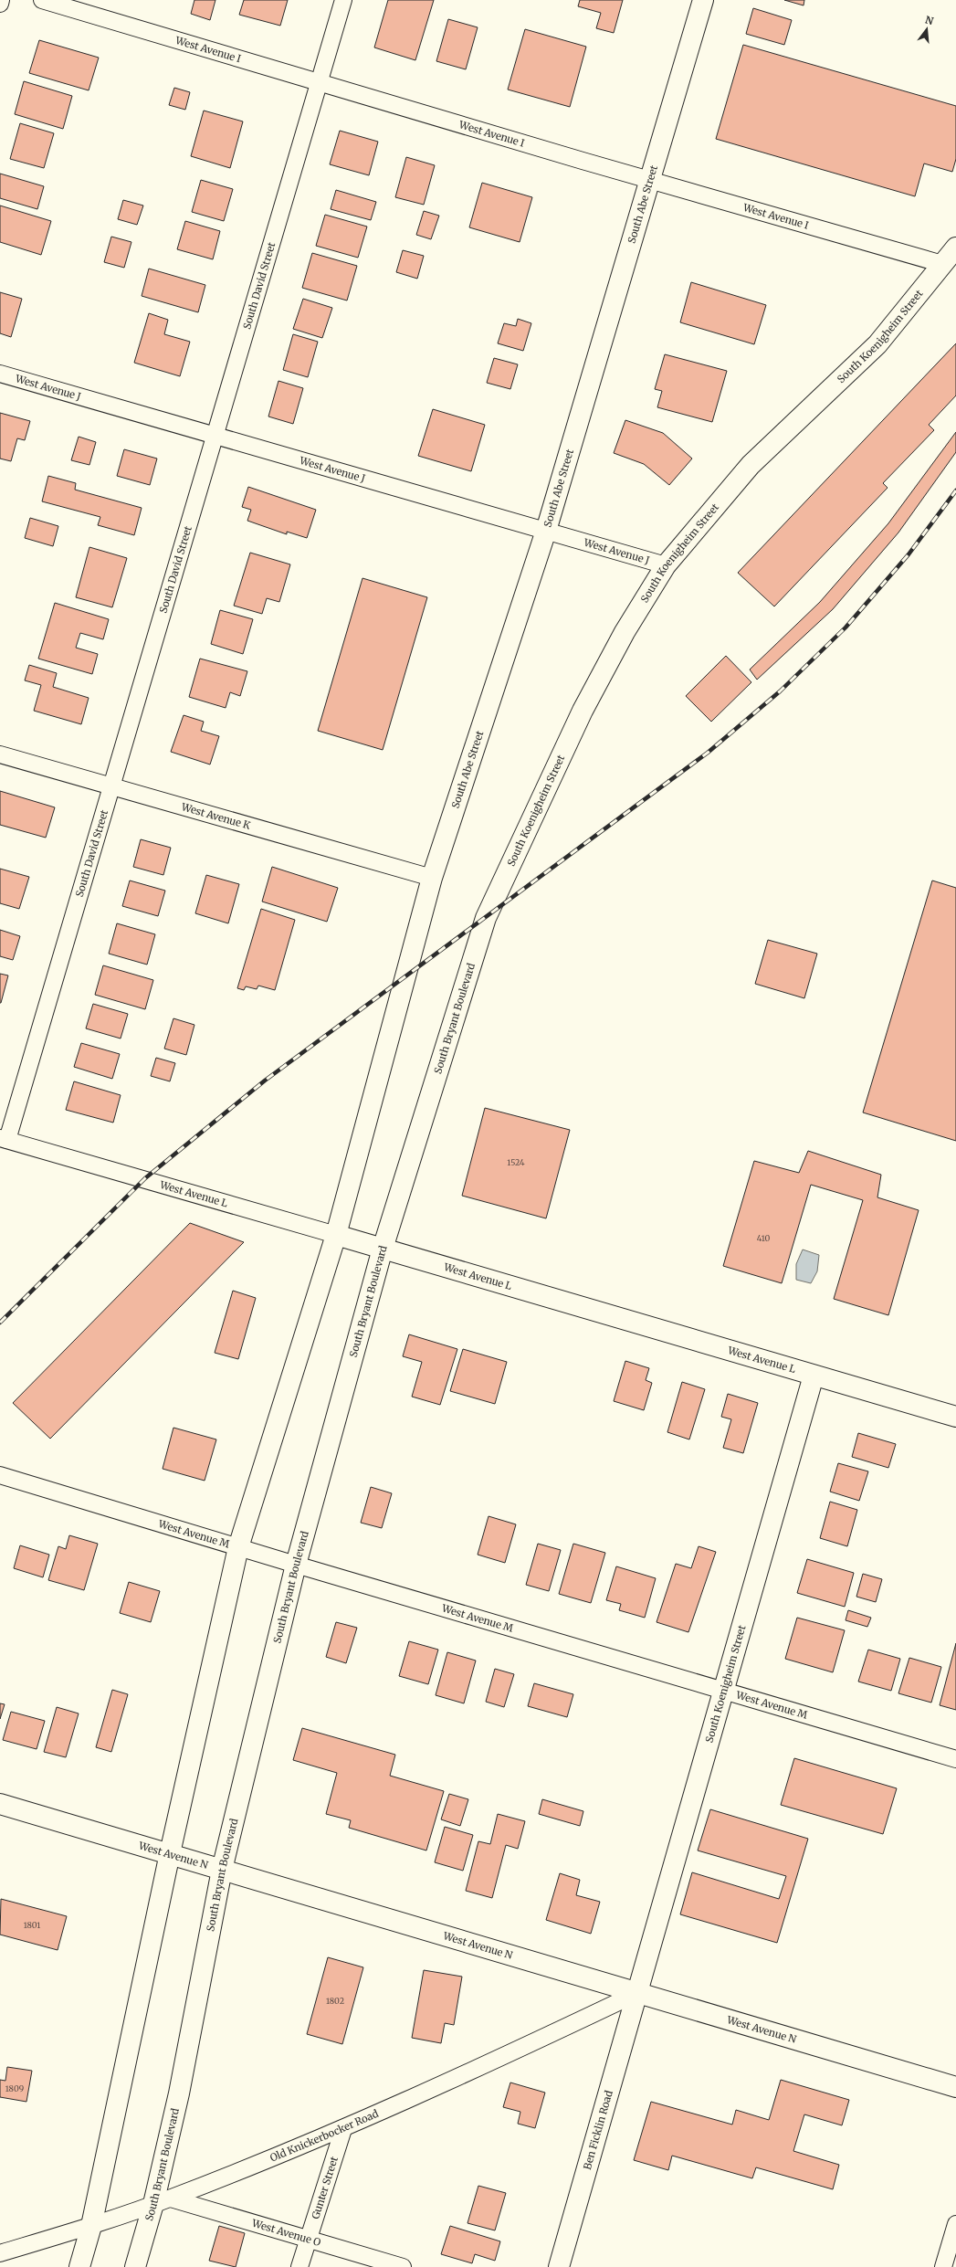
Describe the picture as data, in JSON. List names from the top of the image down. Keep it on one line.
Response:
{"streets":{"main road":["South Abe Street","South Koenigheim Street","South Bryant Boulevard","West Avenue L","West Avenue N","Ben Ficklin Road"],"street":["West Avenue I","South David Street","West Avenue J","West Avenue K","West Avenue M","Old Knickerbocker Road","Gunter Street","West Avenue O"]},"crossings":[["West Avenue I","South Abe Street"],["West Avenue I","South David Street"],["West Avenue I","South Koenigheim Street"],["South Abe Street","West Avenue J"],["South Abe Street","West Avenue K"],["South Abe Street","West Avenue L"],["South David Street","West Avenue J"],["South David Street","West Avenue K"],["South David Street","West Avenue L"],["South Koenigheim Street","West Avenue J"],["South Koenigheim Street","South Bryant Boulevard"],["South Koenigheim Street","West Avenue L"],["South Koenigheim Street","West Avenue M"],["South Koenigheim Street","West Avenue N"],["South Koenigheim Street","Ben Ficklin Road"],["South Koenigheim Street","Old Knickerbocker Road"],["South Bryant Boulevard","West Avenue L"],["South Bryant Boulevard","West Avenue M"],["South Bryant Boulevard","West Avenue N"],["South Bryant Boulevard","Old Knickerbocker Road"],["South Bryant Boulevard","West Avenue O"],["West Avenue N","Ben Ficklin Road"],["West Avenue N","Old Knickerbocker Road"],["Ben Ficklin Road","Old Knickerbocker Road"],["Old Knickerbocker Road","Gunter Street"],["Old Knickerbocker Road","West Avenue O"],["Gunter Street","West Avenue O"]],"house_numbers":["1524","410","1801","1802","1809"],"north":"top"}
